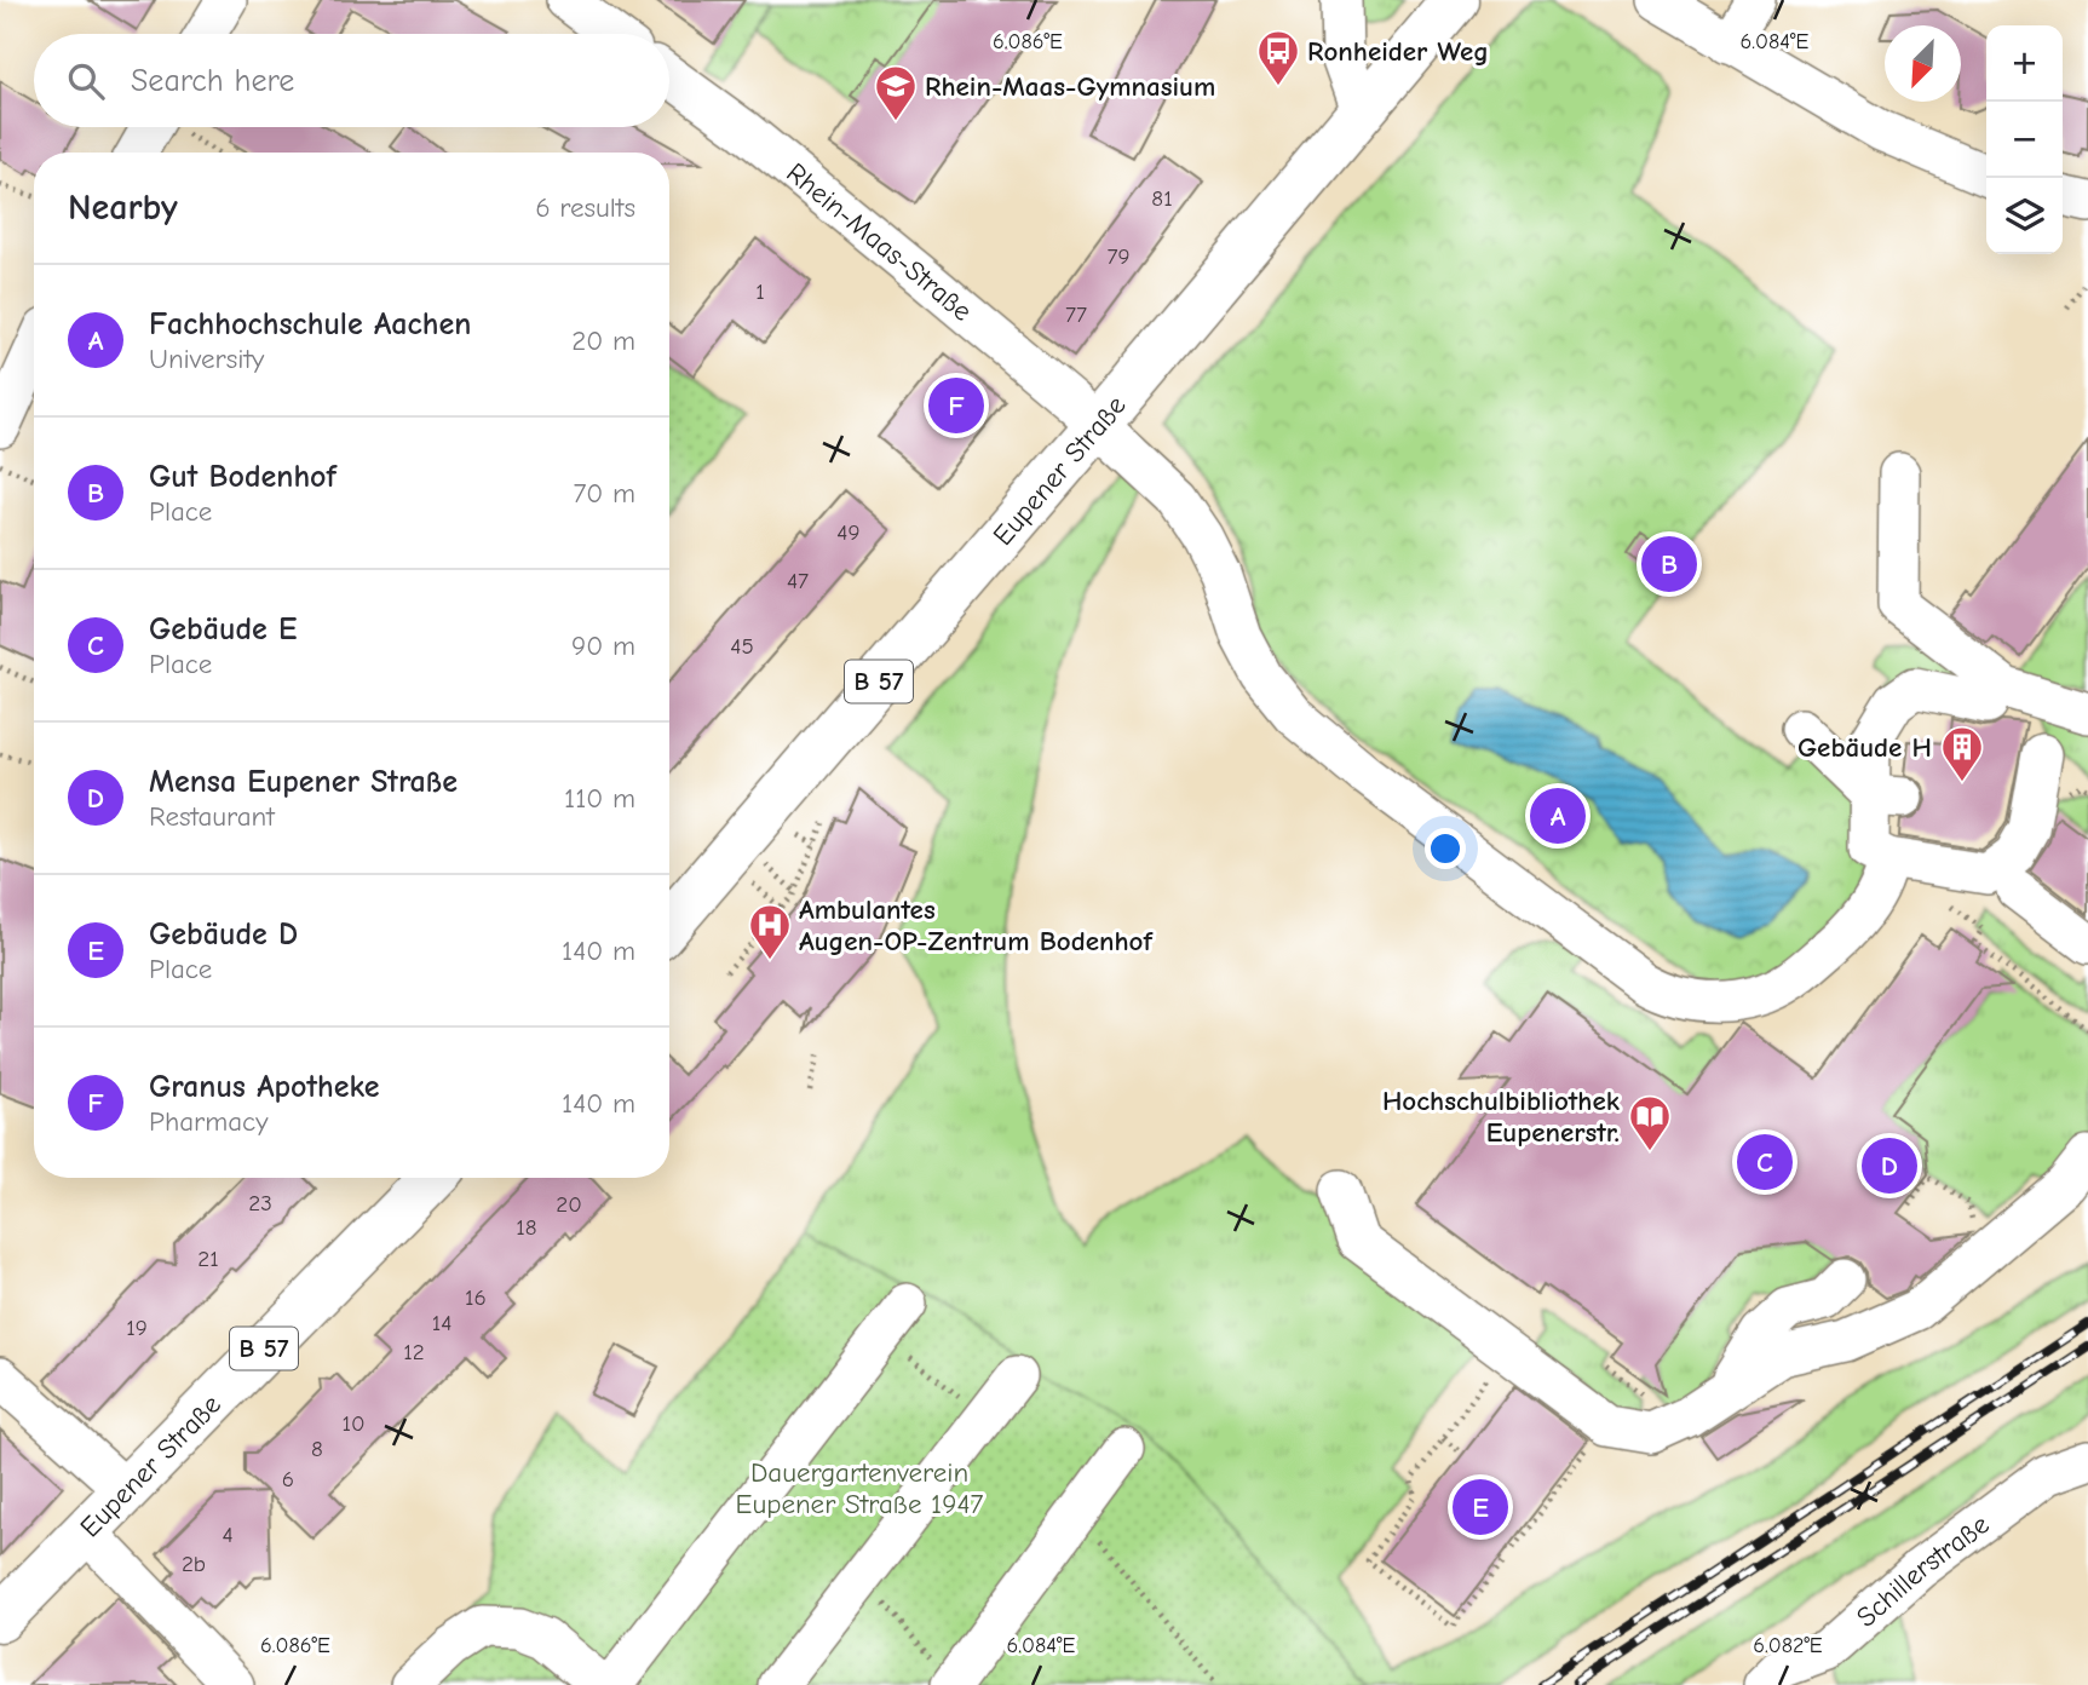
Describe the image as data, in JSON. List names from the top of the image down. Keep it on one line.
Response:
{"streets":{"main road":["Eupener Straße","B 57"],"street":["Rhein-Maas-Straße","Schillerstraße"]},"crossings":[["Rhein-Maas-Straße","Eupener Straße"]],"parks":["Dauergartenverein Eupener Straße 1947"],"places":{"bus stop":["Ronheider Weg"],"school or university":["Rhein-Maas-Gymnasium"],"building":["Gebäude H"],"hospital":["Ambulantes Augen-OP-Zentrum Bodenhof"],"library":["Hochschulbibliothek Eupenerstr."]},"house_numbers":["81","79","1","77","49","47","45","23","20","18","21","16","14","19","12","10","8","6","4","2b"],"north":"bottom left","page":{"map_buttons":["+","−"],"search":"Search here","heading":["Nearby","6 results"],"list":[{"mark":"A","name":"Fachhochschule Aachen","note":"University","value":"20 m"},{"mark":"B","name":"Gut Bodenhof","note":"Place","value":"70 m"},{"mark":"C","name":"Gebäude E","note":"Place","value":"90 m"},{"mark":"D","name":"Mensa Eupener Straße","note":"Restaurant","value":"110 m"},{"mark":"E","name":"Gebäude D","note":"Place","value":"140 m"},{"mark":"F","name":"Granus Apotheke","note":"Pharmacy","value":"140 m"}],"pins":["F","B","A","C","D","E"]},"coordinates":["6.086°E","6.084°E","6.082°E"]}
